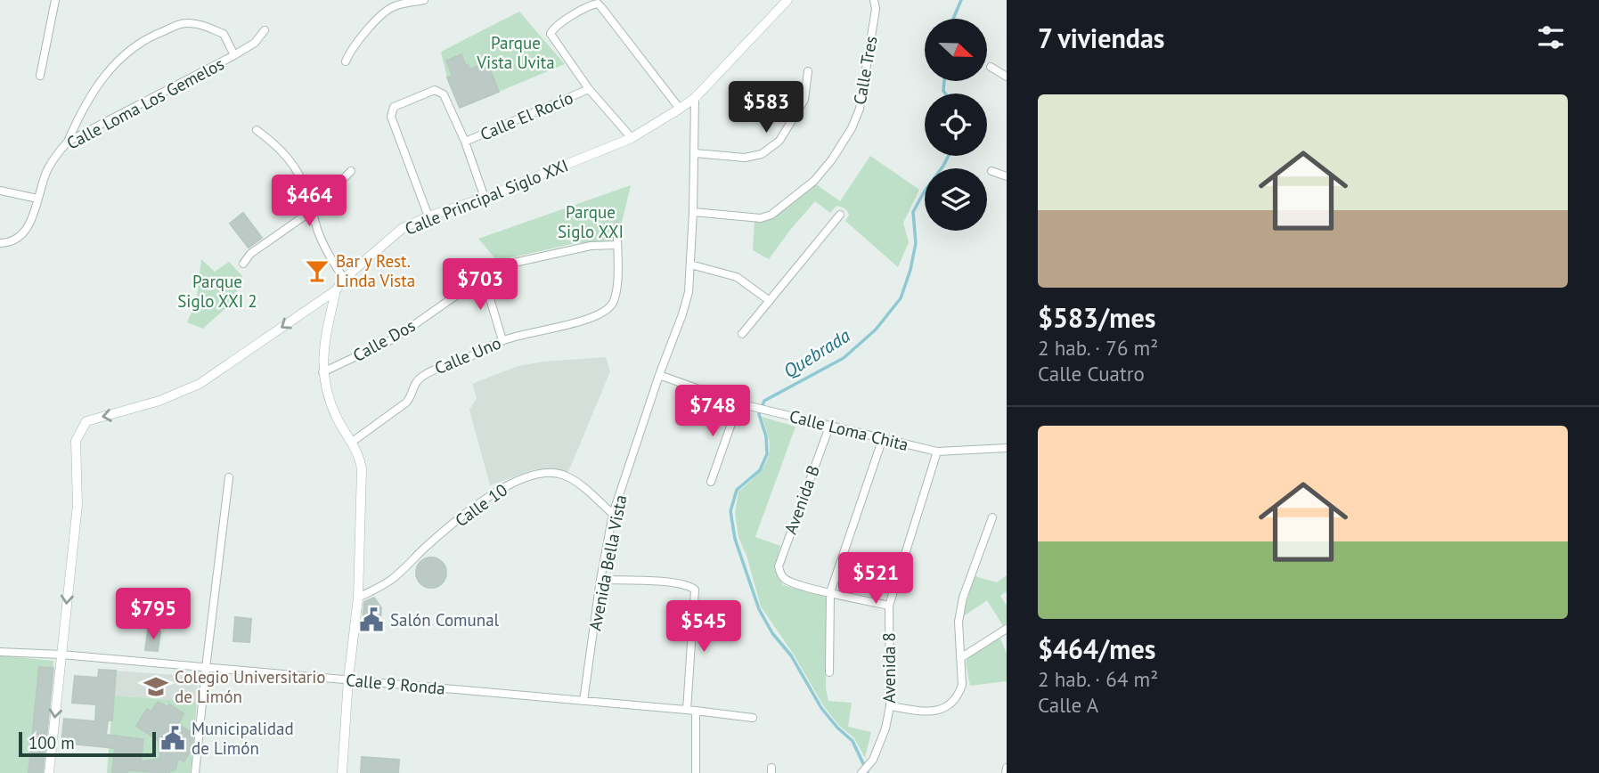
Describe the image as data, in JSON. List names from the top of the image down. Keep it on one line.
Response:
{"streets":{"street":["Calle Tres","Calle Loma Los Gemelos","Calle El Rocío","Calle Principal Siglo XXI","Calle Dos","Calle Uno","Calle Loma Chita","Avenida B","Calle 10","Avenida Bella Vista","Avenida 8","Calle 9 Ronda"]},"crossings":[["Calle Tres","Avenida Bella Vista"],["Calle Principal Siglo XXI","Avenida Bella Vista"],["Calle Principal Siglo XXI","Calle 9 Ronda"],["Calle Dos","Calle Uno"],["Calle Loma Chita","Avenida B"],["Calle Loma Chita","Avenida Bella Vista"],["Calle Loma Chita","Avenida 8"],["Calle 10","Avenida Bella Vista"],["Avenida Bella Vista","Calle 9 Ronda"]],"one_way":["Calle Principal Siglo XXI"],"water":["Quebrada"],"parks":["Parque Vista Uvita","Parque Siglo XXI","Parque Siglo XXI 2"],"places":{"bar":["Bar y Rest. Linda Vista"],"public building":["Salón Comunal","Municipalidad de Limón"],"school or university":["Colegio Universitario de Limón"]},"scale_bar":"100 m","north":"right","page":{"heading":"7 viviendas","list":[{"name":"$583/mes","note":"2 hab. · 76 m² · Calle Cuatro"},{"name":"$464/mes","note":"2 hab. · 64 m² · Calle A"}],"price":["$583","$464","$703","$748","$521","$795","$545"],"scale":"100 m"}}
